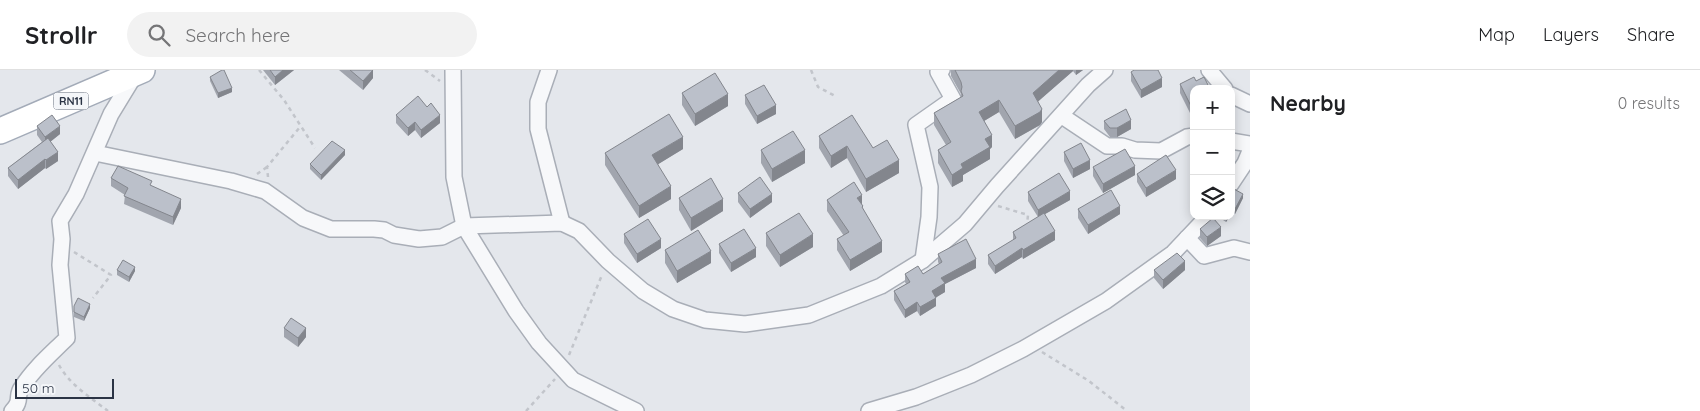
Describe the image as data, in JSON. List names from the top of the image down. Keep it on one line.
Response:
{"streets":{"main road":["RN11"]},"scale_bar":"50 m","page":{"header":"Strollr","search":"Search here","nav":["Map","Layers","Share"],"heading":["Nearby","0 results"],"map_buttons":["+","−"],"scale":"50 m"}}
